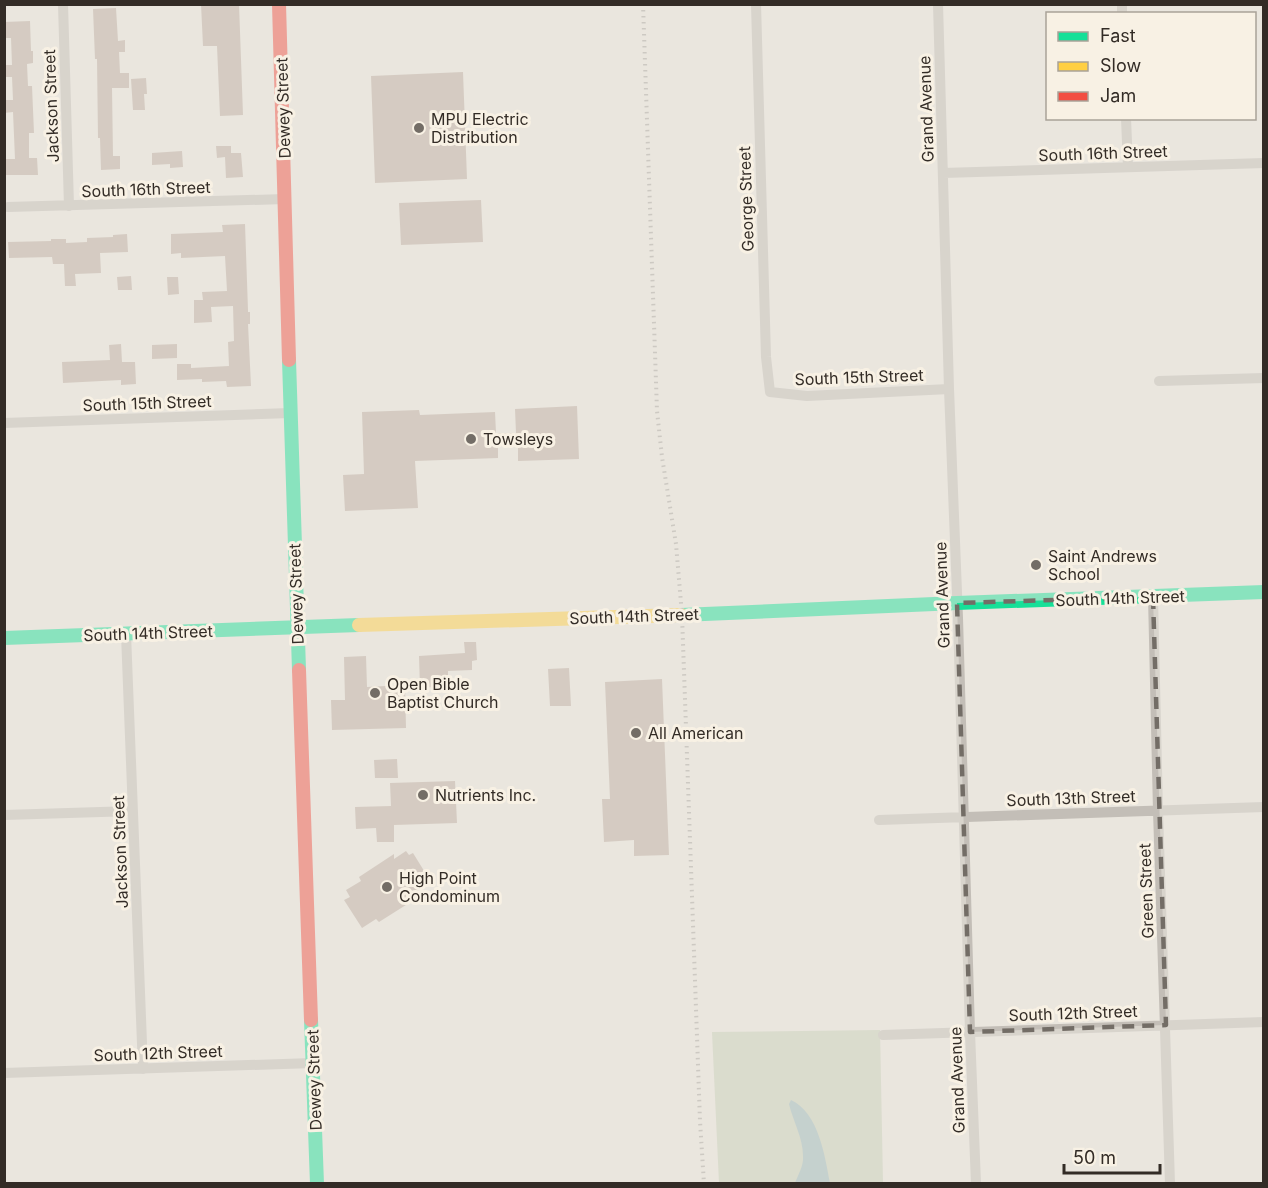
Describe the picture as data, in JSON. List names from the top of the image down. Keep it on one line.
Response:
{"streets":{"street":["Jackson Street","Dewey Street","Grand Avenue","South 16th Street","George Street","South 15th Street","South 14th Street","South 13th Street","Green Street","South 12th Street"]},"crossings":[["Jackson Street","South 16th Street"],["Jackson Street","South 14th Street"],["Jackson Street","South 12th Street"],["Dewey Street","South 16th Street"],["Dewey Street","South 15th Street"],["Dewey Street","South 14th Street"],["Dewey Street","South 12th Street"],["Grand Avenue","South 16th Street"],["Grand Avenue","South 15th Street"],["Grand Avenue","South 14th Street"],["Grand Avenue","South 13th Street"],["Grand Avenue","South 12th Street"],["George Street","South 15th Street"],["South 14th Street","Green Street"],["South 13th Street","Green Street"],["Green Street","South 12th Street"]],"places":["MPU Electric Distribution","Towsleys","Saint Andrews School","Open Bible Baptist Church","All American","Nutrients Inc.","High Point Condominum"],"legend":["Fast","Slow","Jam"],"scale_bar":"50 m"}
